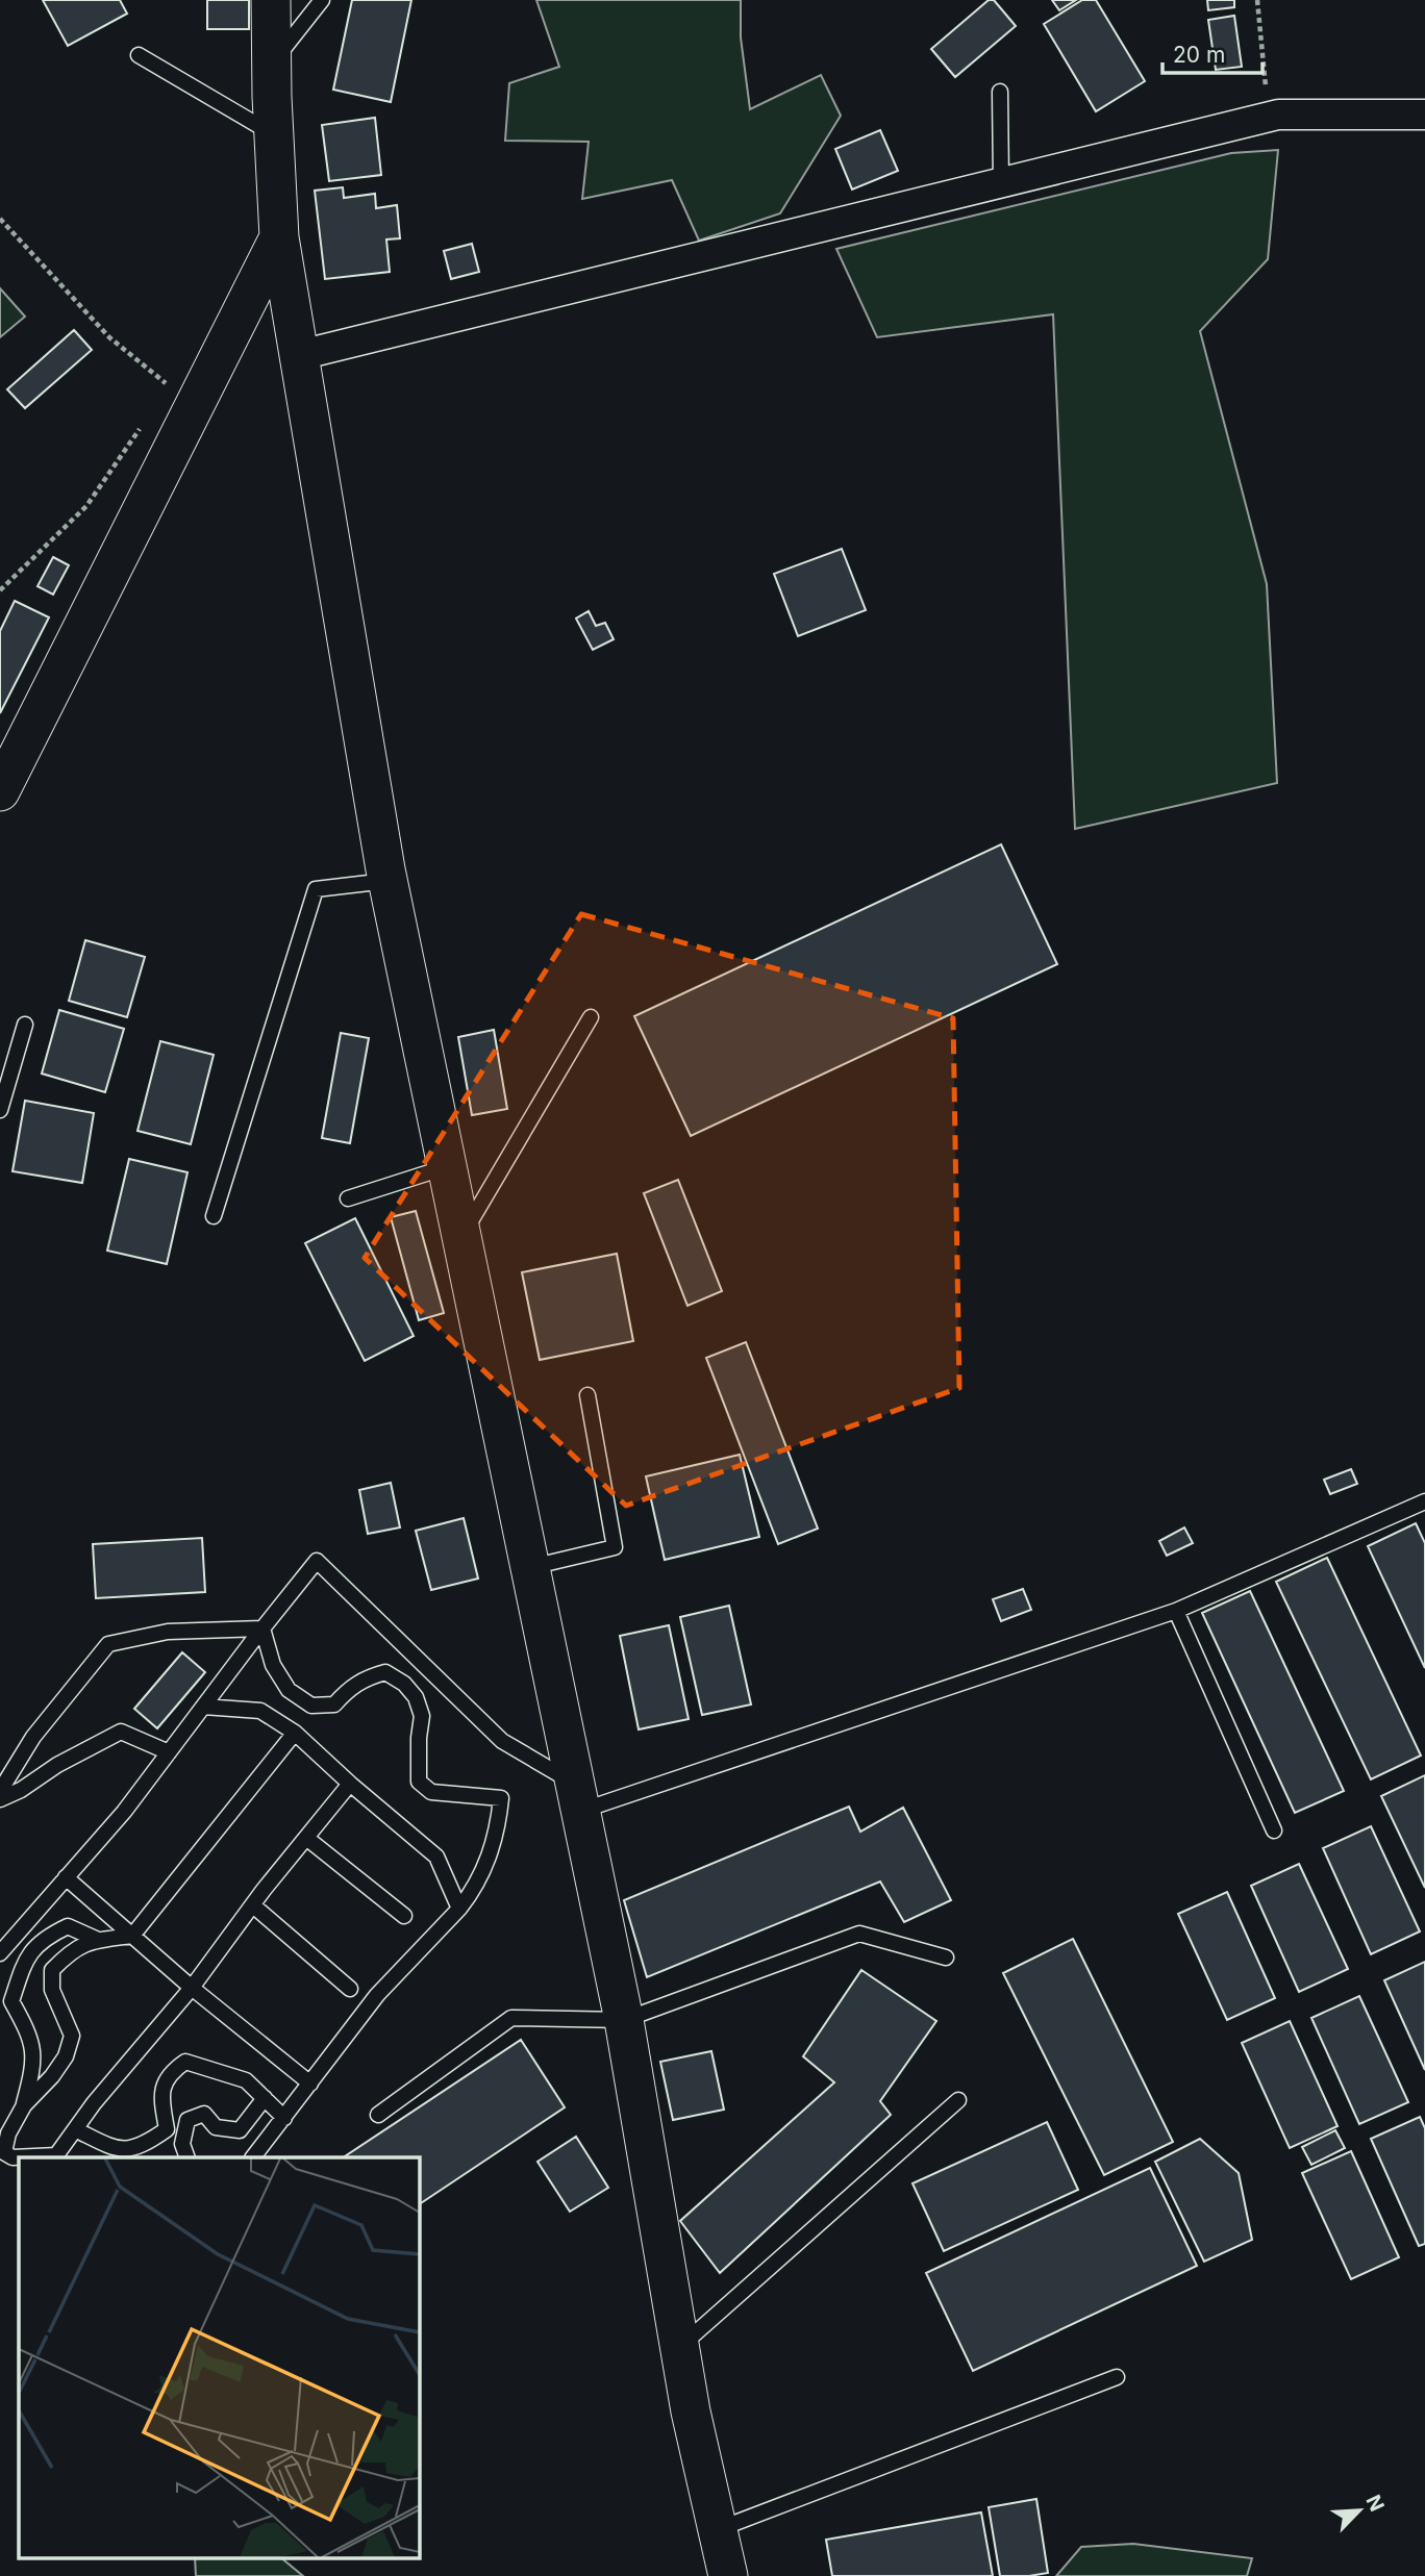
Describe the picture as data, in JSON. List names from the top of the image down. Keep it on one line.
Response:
{"scale_bar":"20 m","north":"top right"}
